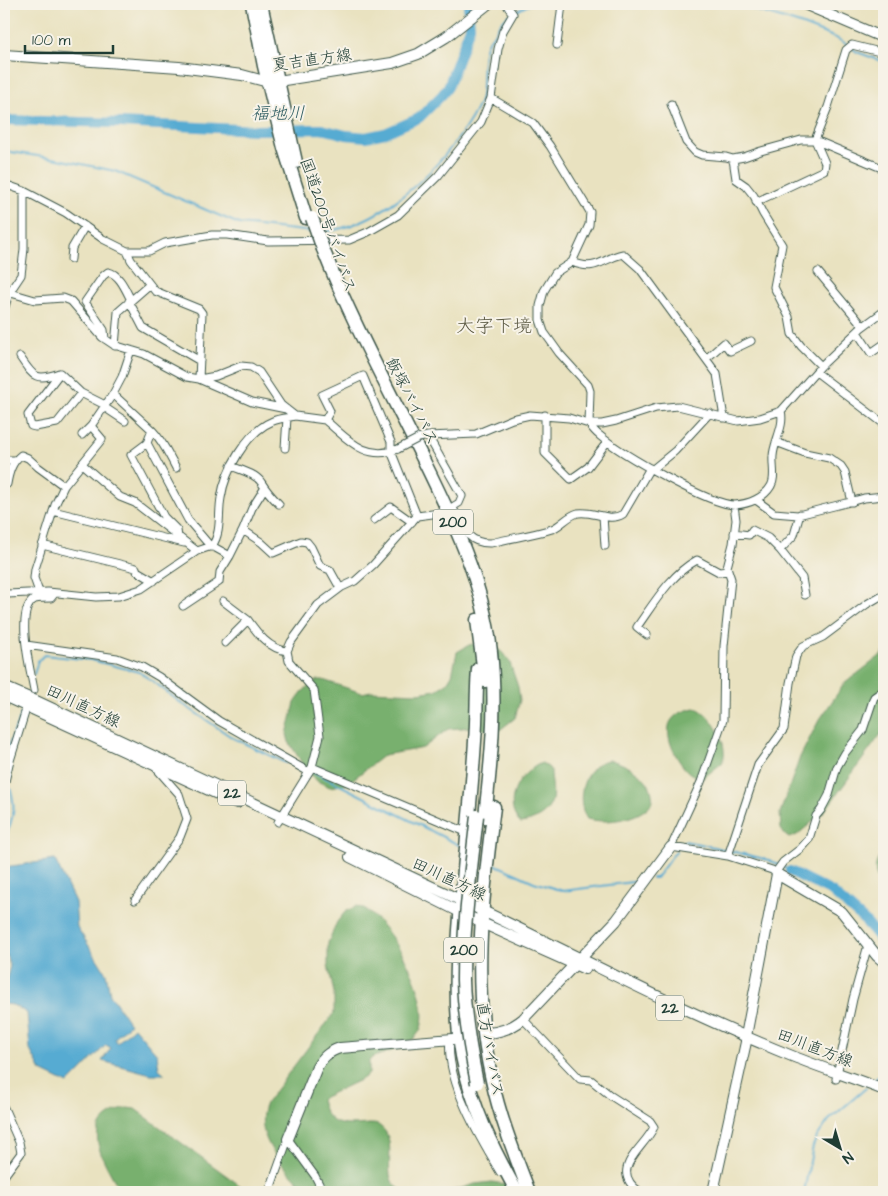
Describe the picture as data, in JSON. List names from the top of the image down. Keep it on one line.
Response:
{"streets":{"highway":["国道200号バイパス","200","直方バイパス"],"main road":["夏吉直方線","田川直方線","22"]},"crossings":[["夏吉直方線","国道200号バイパス"],["国道200号バイパス","200"],["国道200号バイパス","直方バイパス"],["200","直方バイパス"]],"districts":["大字下境"],"water":["福地川"],"scale_bar":"100 m","north":"bottom right"}
